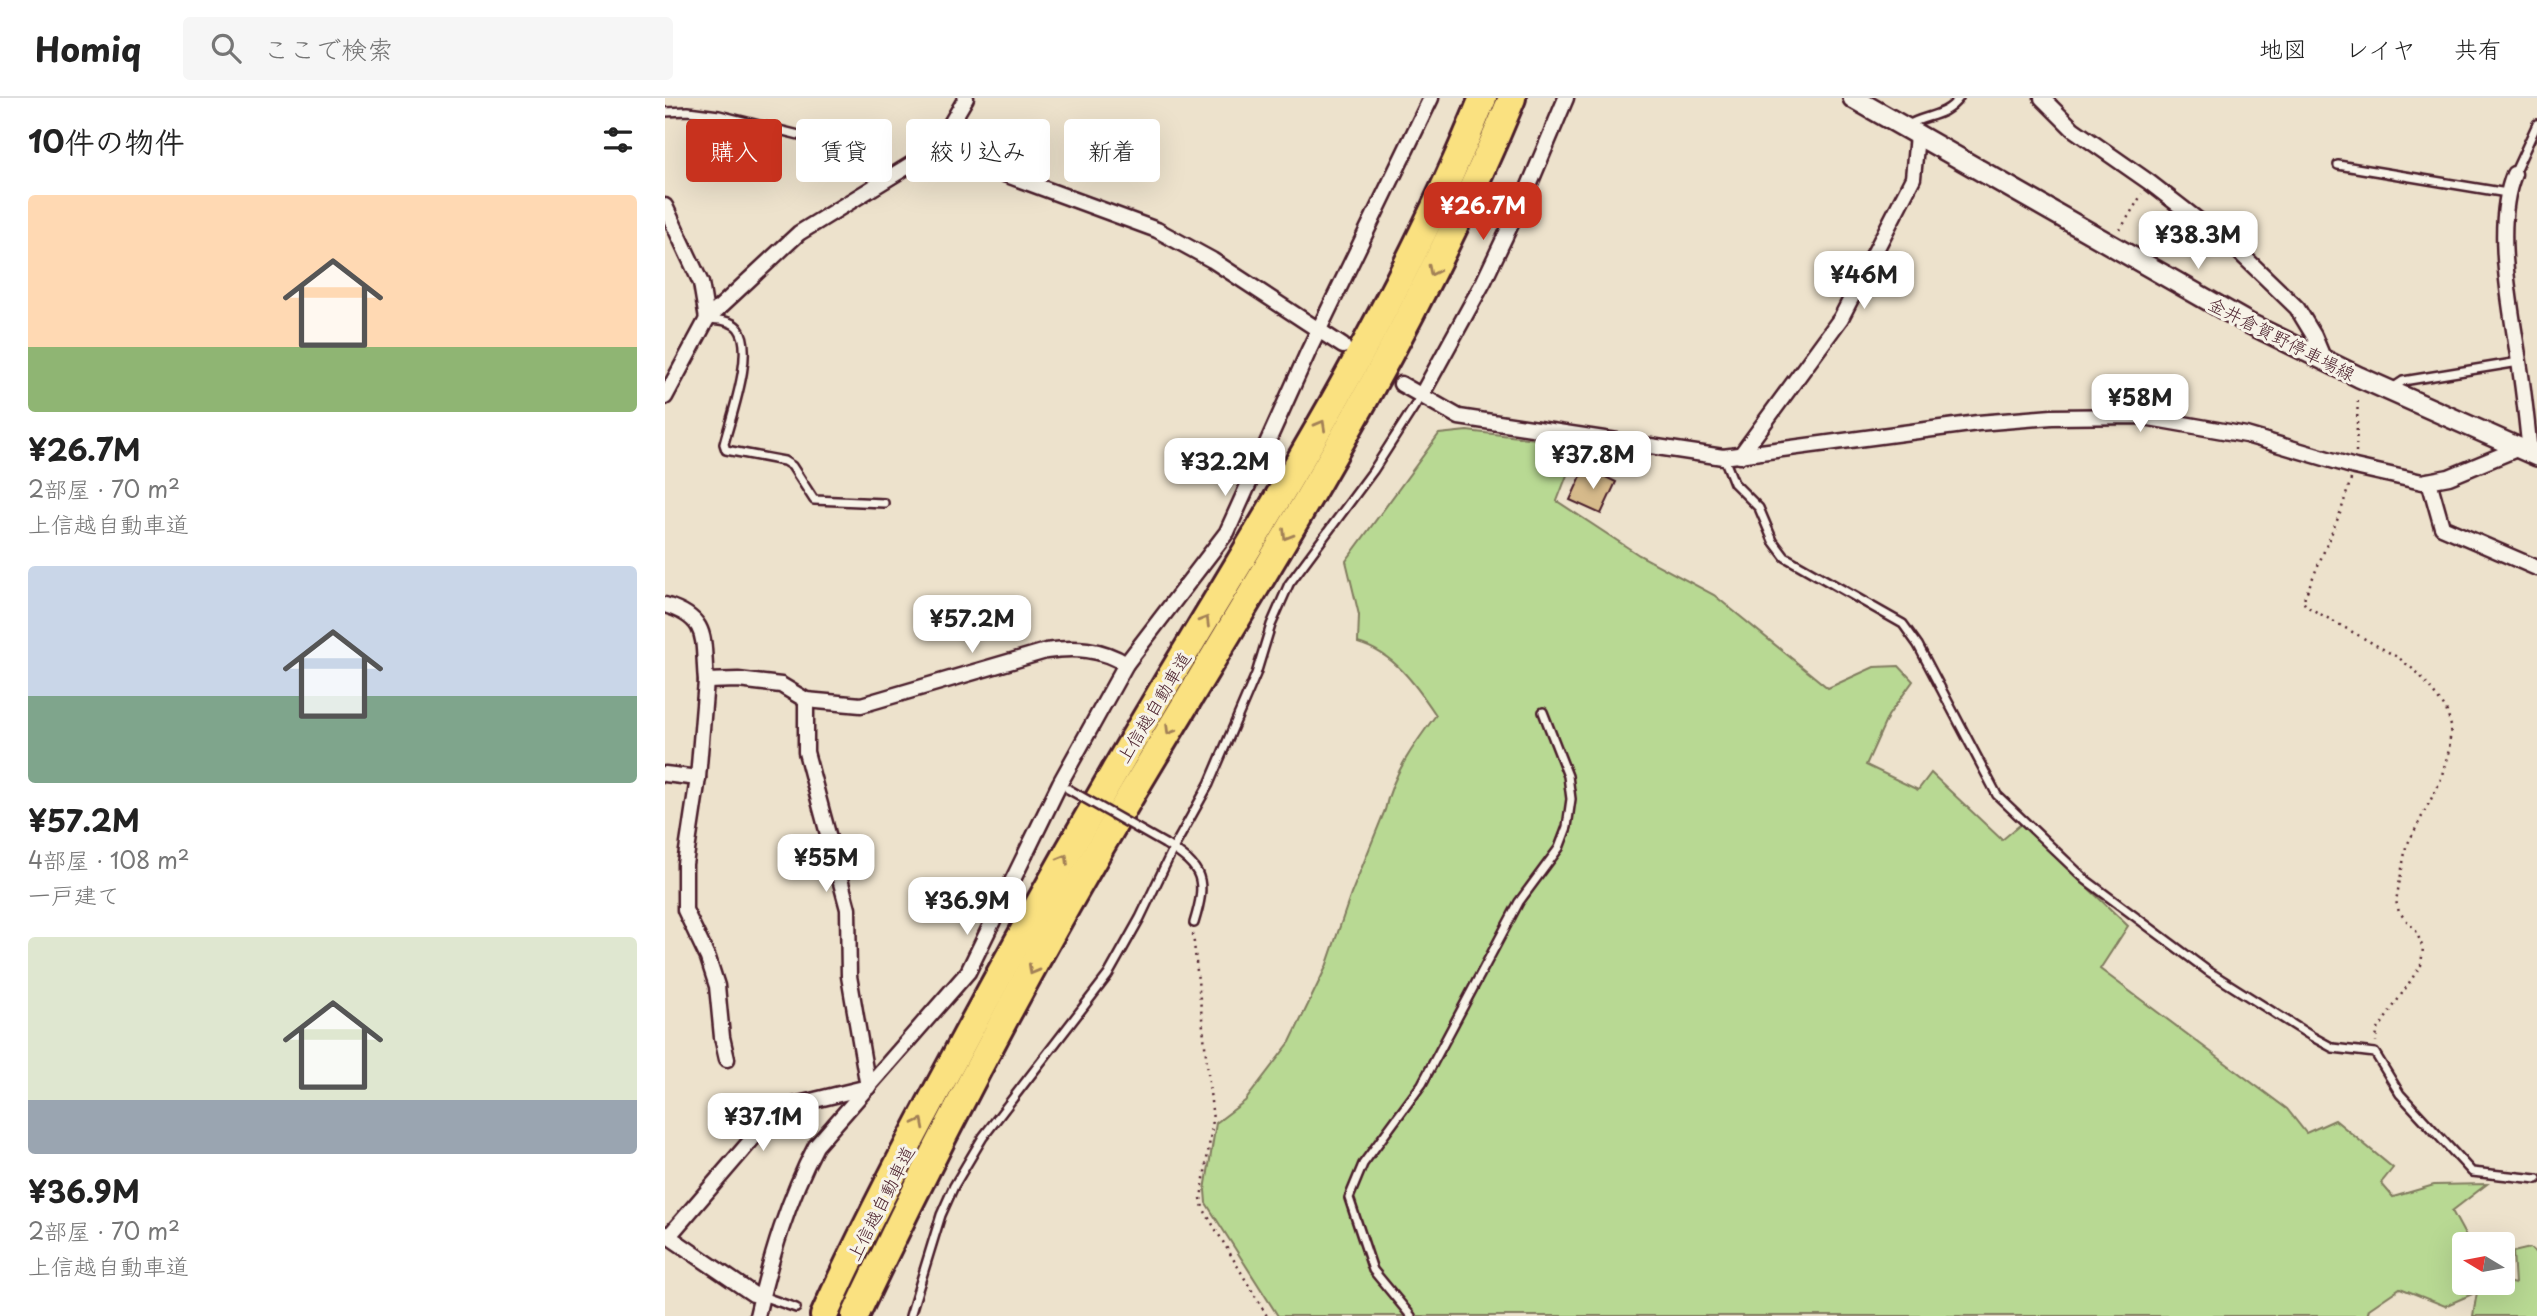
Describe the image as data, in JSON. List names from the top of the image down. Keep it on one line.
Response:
{"streets":{"highway":["上信越自動車道"],"main road":["金井倉賀野停車場線"]},"north":"left","page":{"header":"Homiq","search":"ここで検索","nav":["地図","レイヤ","共有"],"heading":"10件の物件","chip":["購入","賃貸","絞り込み","新着"],"list":[{"name":"¥26.7M","note":"2部屋 · 70 m² · 上信越自動車道"},{"name":"¥57.2M","note":"4部屋 · 108 m² · 一戸建て"},{"name":"¥36.9M","note":"2部屋 · 70 m² · 上信越自動車道"}],"price":["¥26.7M","¥38.3M","¥46M","¥58M","¥37.8M","¥32.2M","¥57.2M","¥55M","¥36.9M","¥37.1M"]}}
